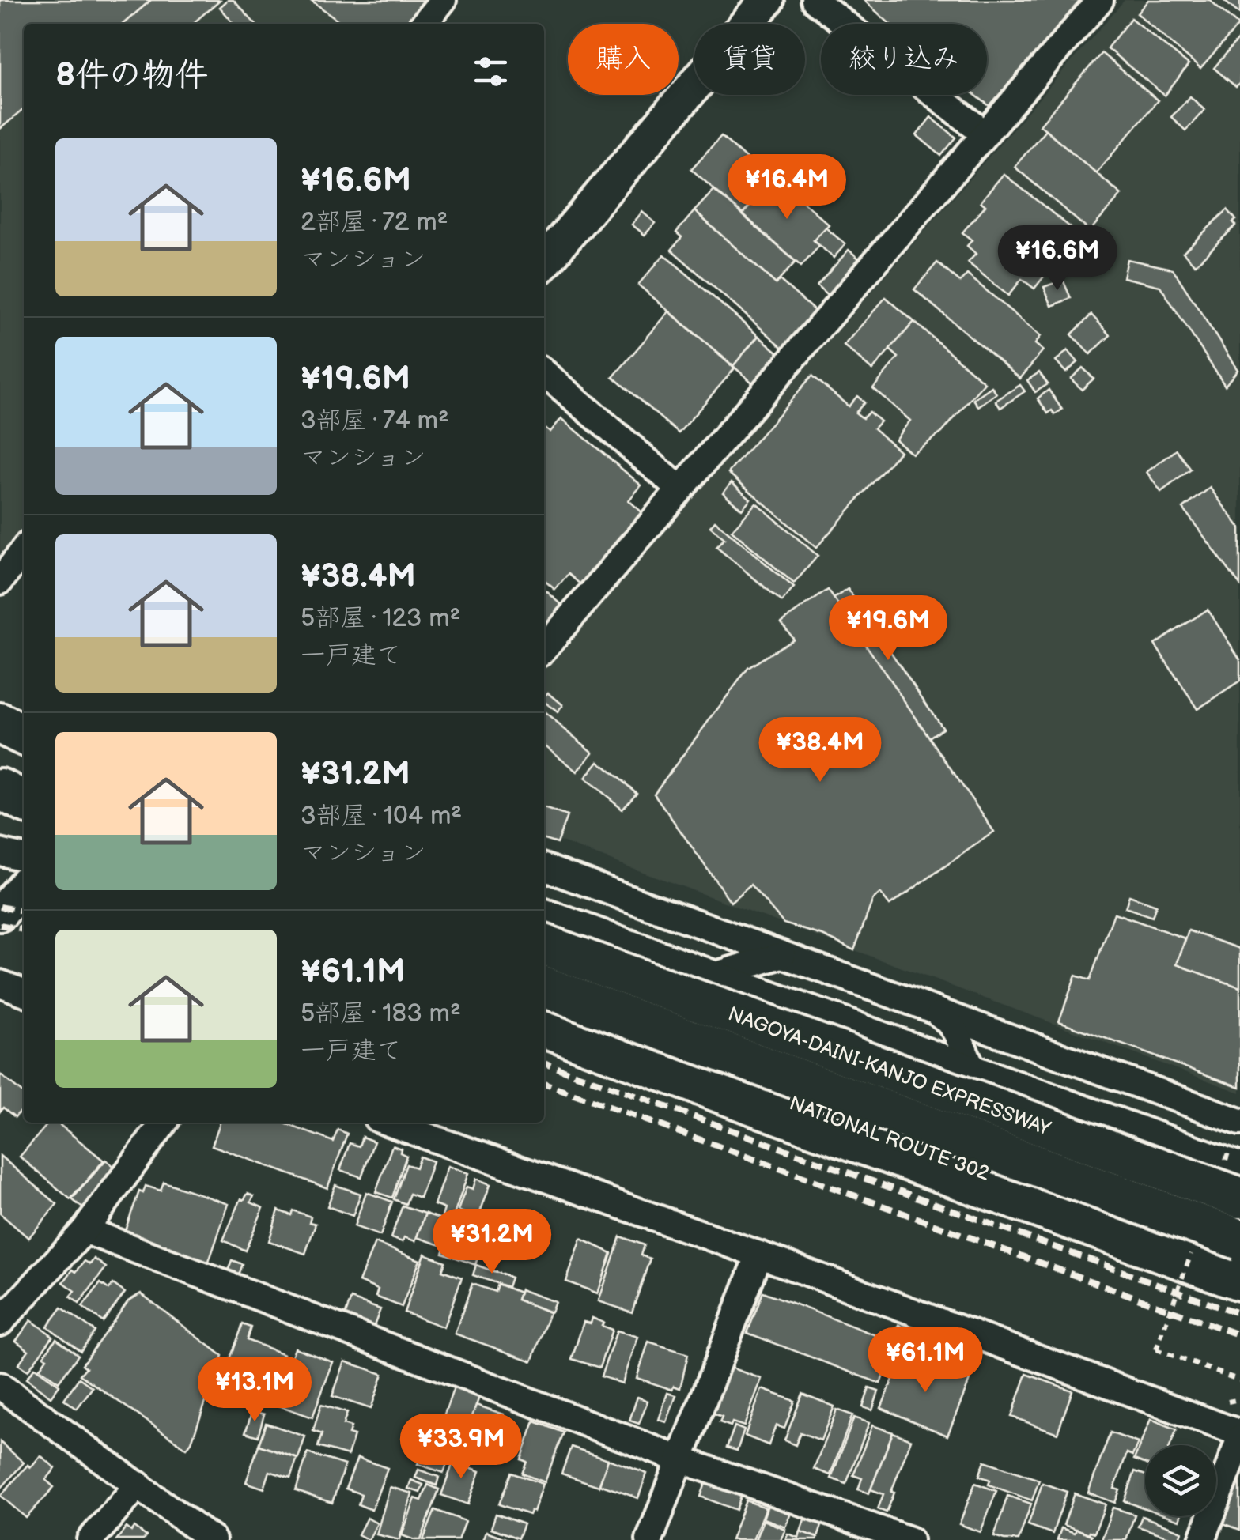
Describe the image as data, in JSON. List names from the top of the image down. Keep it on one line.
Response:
{"streets":{"highway":["NAGOYA-DAINI-KANJO EXPRESSWAY","NATIONAL ROUTE 302"]},"page":{"chip":["購入","賃貸","絞り込み"],"heading":"8件の物件","list":[{"name":"¥16.6M","note":"2部屋 · 72 m² · マンション"},{"name":"¥19.6M","note":"3部屋 · 74 m² · マンション"},{"name":"¥38.4M","note":"5部屋 · 123 m² · 一戸建て"},{"name":"¥31.2M","note":"3部屋 · 104 m² · マンション"},{"name":"¥61.1M","note":"5部屋 · 183 m² · 一戸建て"}],"price":["¥16.4M","¥16.6M","¥19.6M","¥38.4M","¥31.2M","¥61.1M","¥13.1M","¥33.9M"]}}
